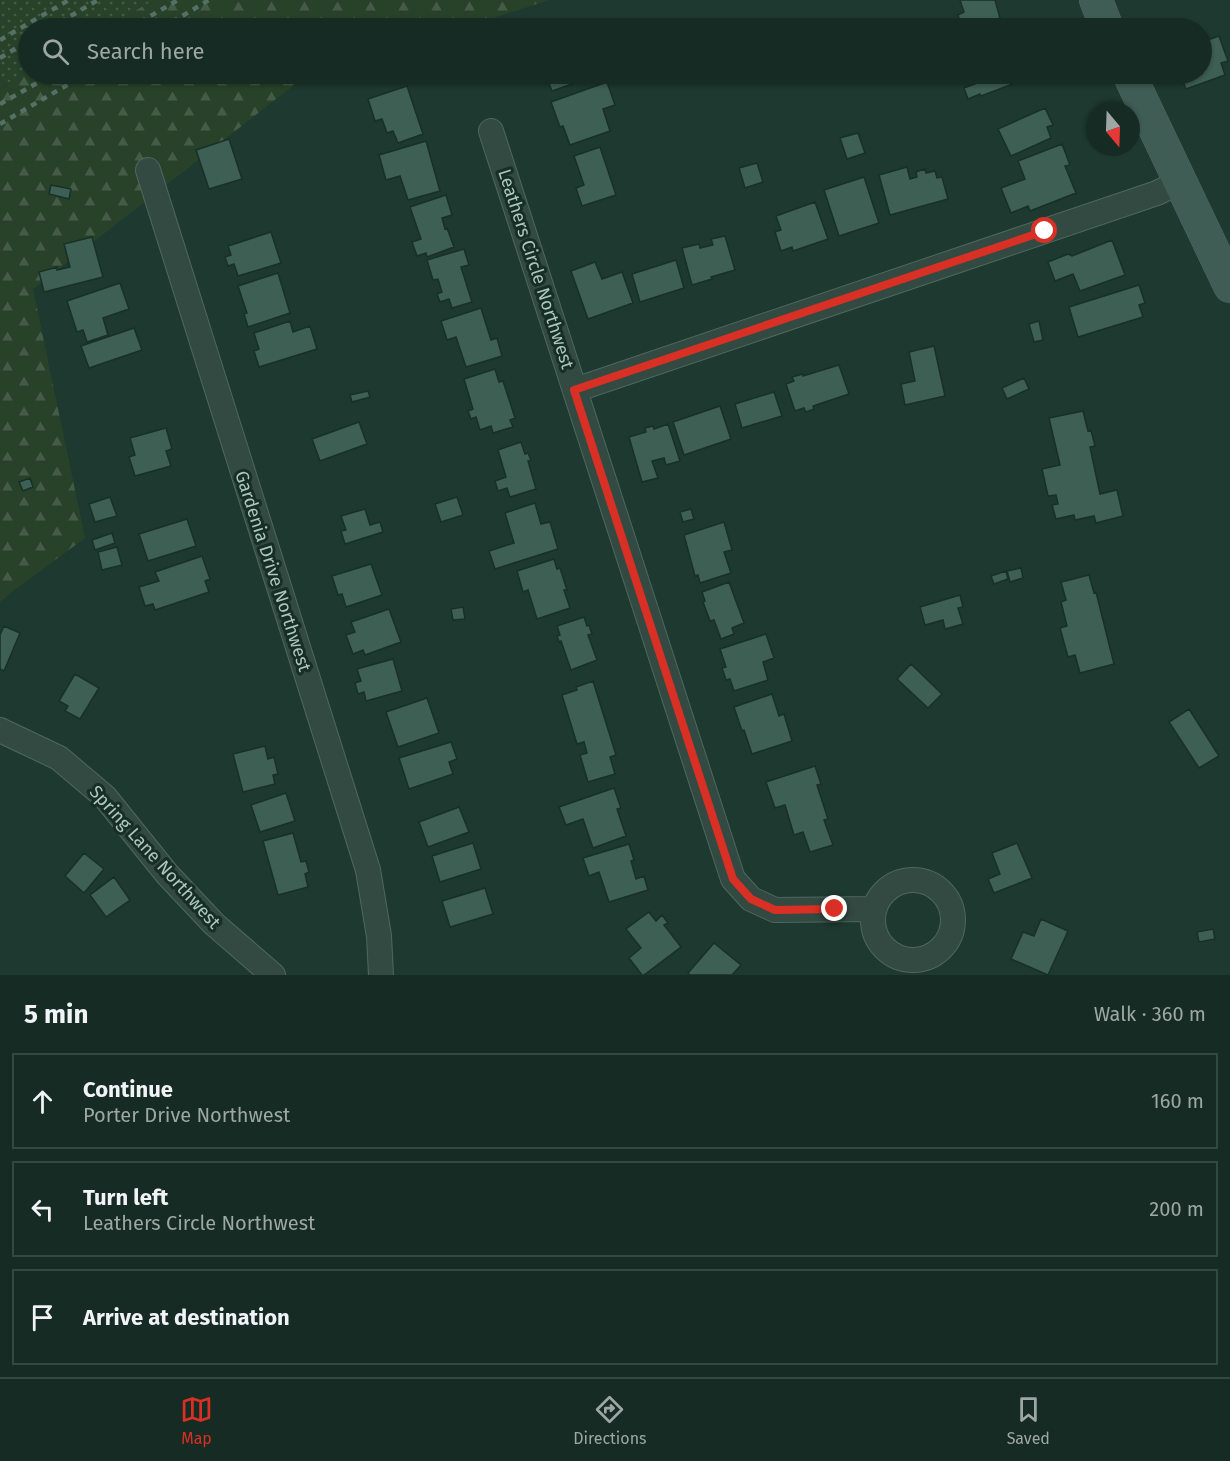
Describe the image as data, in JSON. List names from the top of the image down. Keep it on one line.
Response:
{"streets":{"street":["Leathers Circle Northwest","Gardenia Drive Northwest","Spring Lane Northwest"]},"north":"bottom","page":{"search":"Search here","heading":["5 min","Walk · 360 m"],"list":[["Continue","Porter Drive Northwest","160 m"],["Turn left","Leathers Circle Northwest","200 m"],"Arrive at destination"],"nav":["Map","Directions","Saved"]}}
